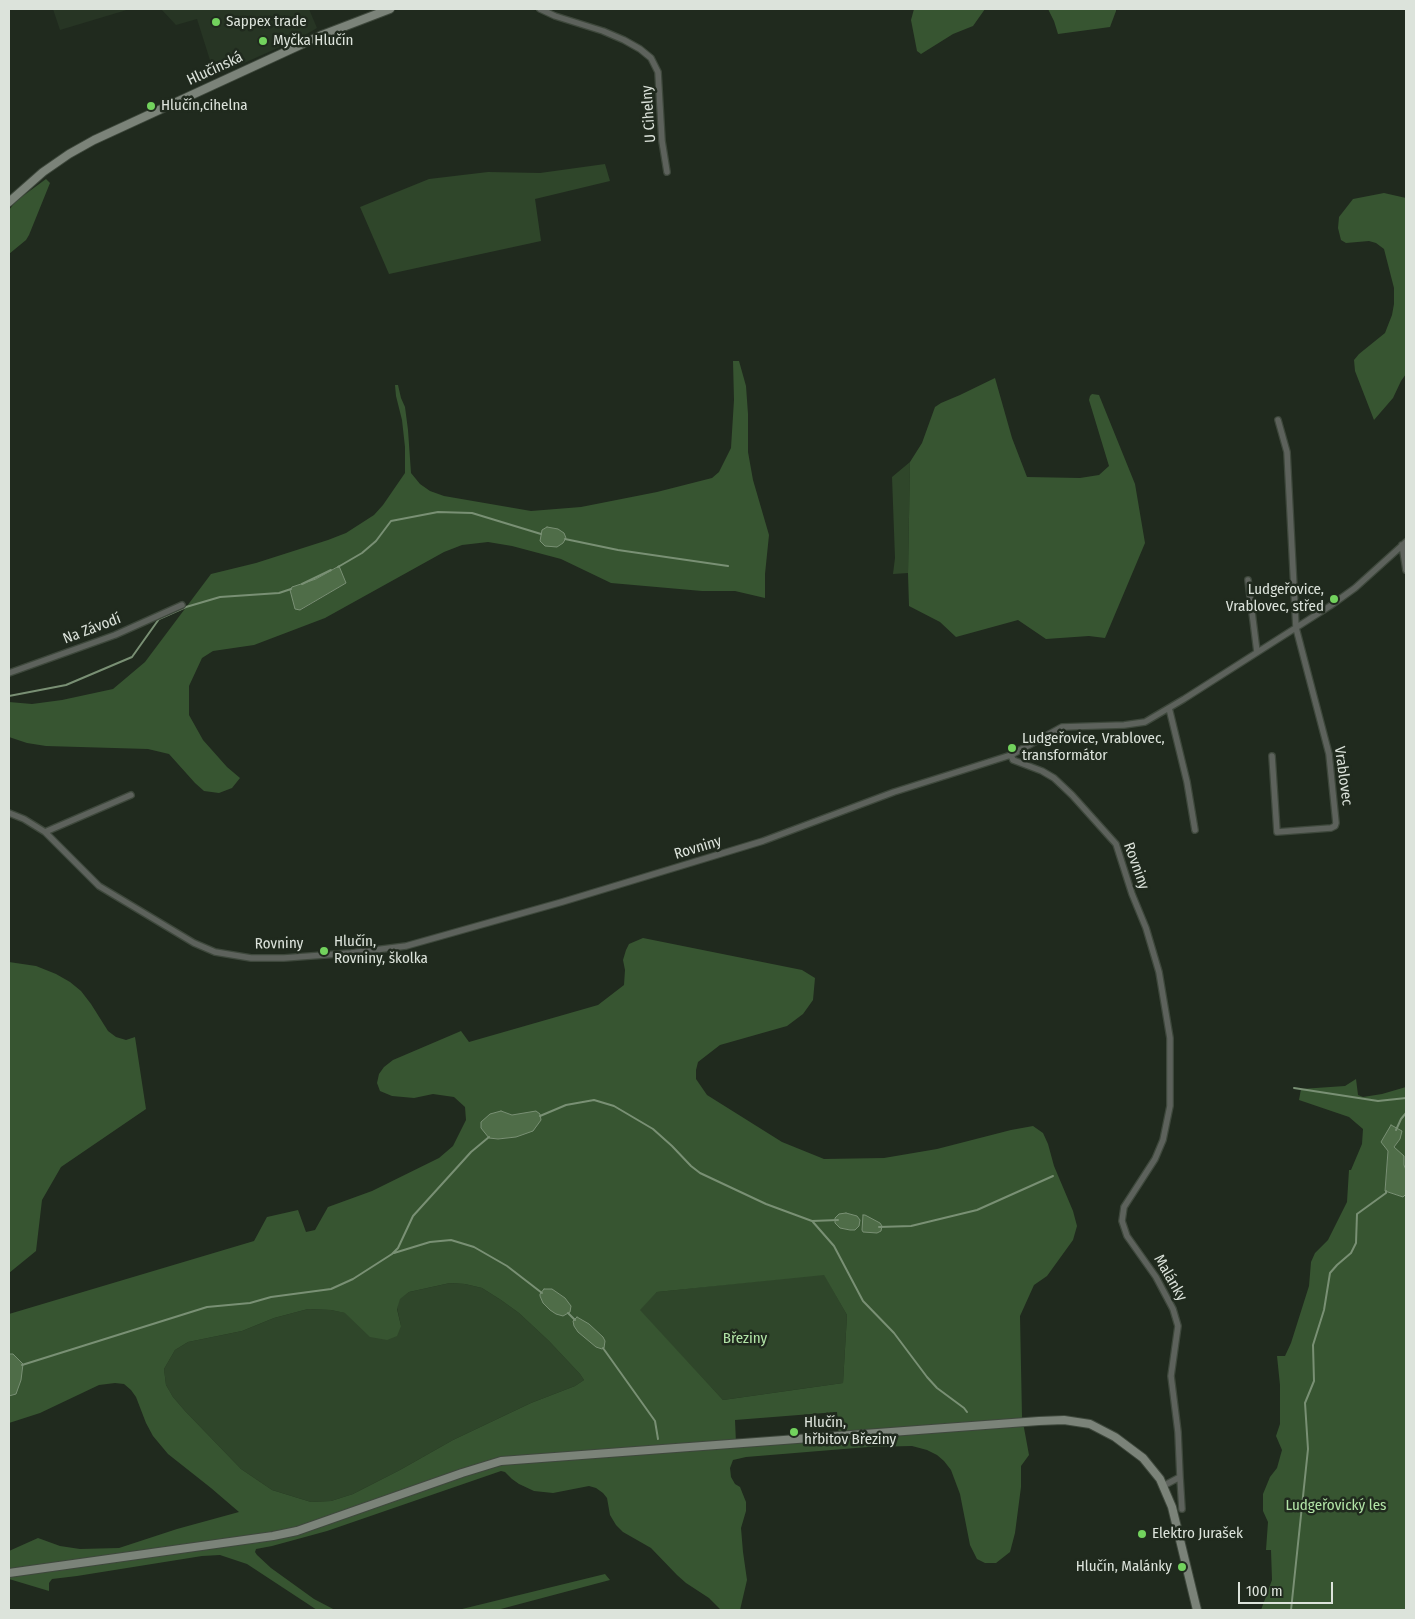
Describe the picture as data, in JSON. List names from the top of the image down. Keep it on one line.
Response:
{"streets":{"street":["Hlučínská","U Cihelny","Na Závodí","Vrablovec","Rovniny","Malánky"]},"crossings":[["Rovniny","Malánky"]],"parks":["Březiny","Ludgeřovický les"],"places":["Sappex trade","Myčka Hlučín","Hlučín,cihelna","Ludgeřovice, Vrablovec, střed","Ludgeřovice, Vrablovec, transformátor","Hlučín, Rovniny, školka","Hlučín, hřbitov Březiny","Elektro Jurašek","Hlučín, Malánky"],"scale_bar":"100 m"}
